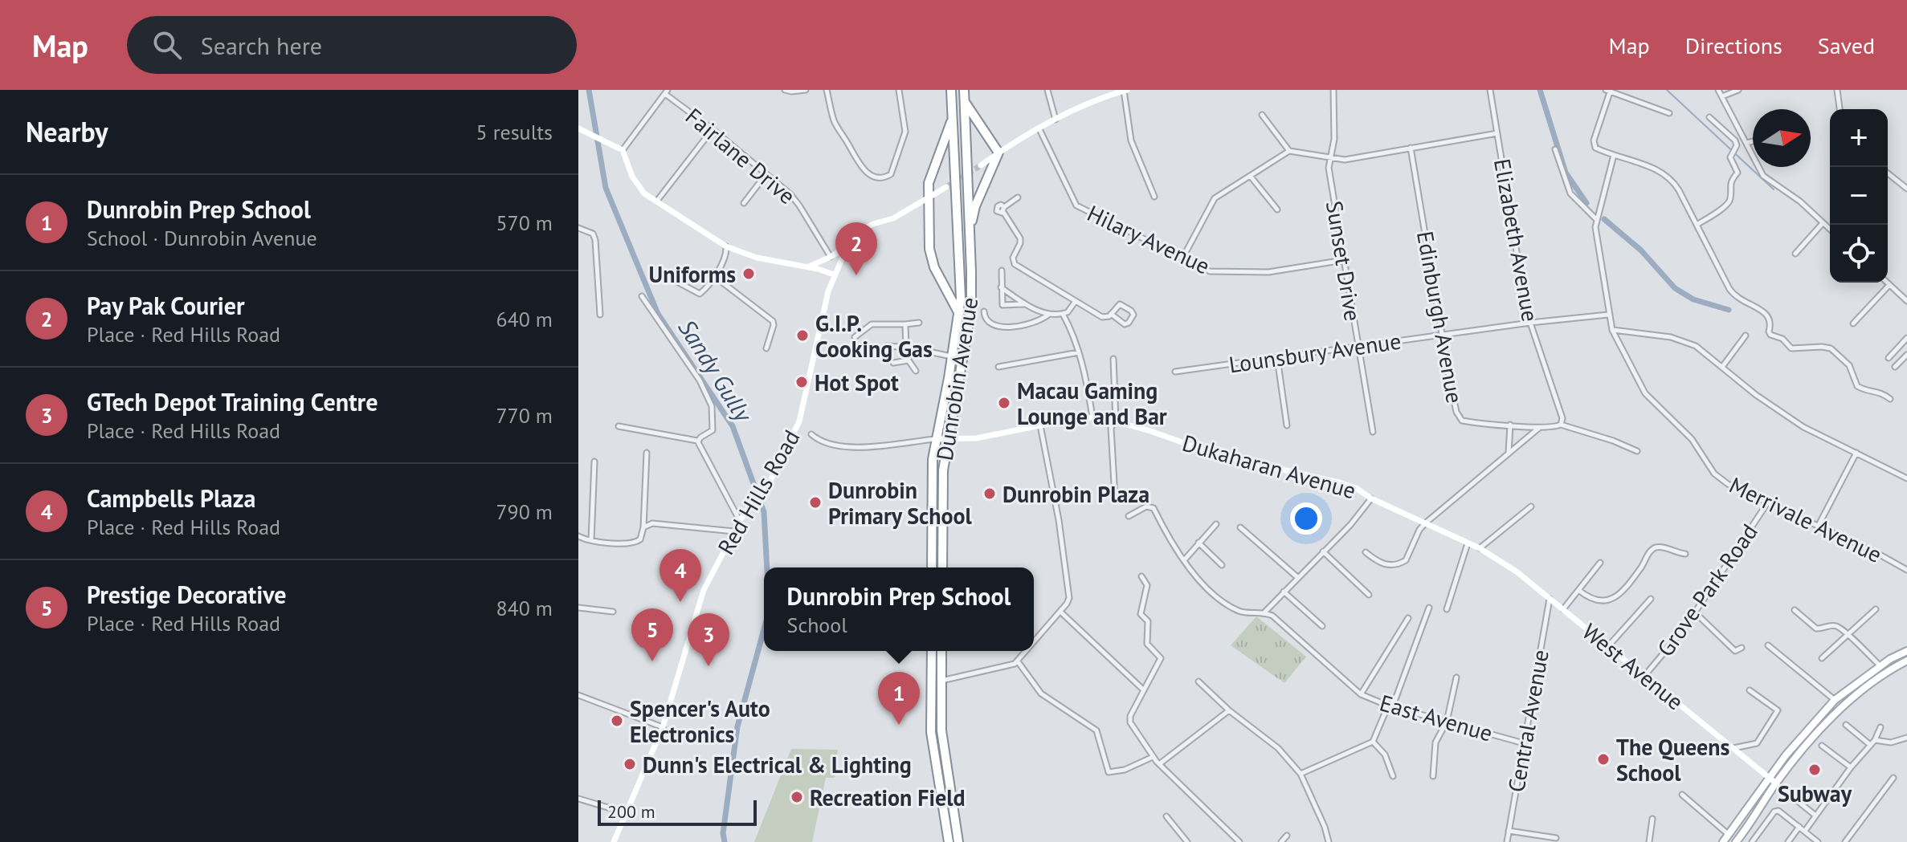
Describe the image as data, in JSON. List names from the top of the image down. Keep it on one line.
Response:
{"streets":{"highway":["Dunrobin Avenue"],"main road":["Dukaharan Avenue","Red Hills Road","West Avenue"],"street":["Fairlane Drive","Hilary Avenue","Elizabeth Avenue","Sunset Drive","Edinburgh Avenue","Lounsbury Avenue","Merrivale Avenue","Grove Park Road","East Avenue","Central Avenue"]},"crossings":[["Hilary Avenue","Sunset Drive"],["Elizabeth Avenue","Edinburgh Avenue"],["Elizabeth Avenue","Lounsbury Avenue"],["Sunset Drive","Lounsbury Avenue"],["Edinburgh Avenue","Lounsbury Avenue"],["Lounsbury Avenue","Merrivale Avenue"],["Dunrobin Avenue","Dukaharan Avenue"],["Dunrobin Avenue","Red Hills Road"],["Dukaharan Avenue","West Avenue"],["Dukaharan Avenue","Central Avenue"],["Merrivale Avenue","Grove Park Road"],["Grove Park Road","West Avenue"],["West Avenue","Central Avenue"],["East Avenue","Central Avenue"]],"water":["Sandy Gully"],"places":["Uniforms","G.I.P. Cooking Gas","Hot Spot","Macau Gaming Lounge and Bar","Dunrobin Plaza","Dunrobin Primary School","Spencer's Auto Electronics","The Queens School","Dunn's Electrical & Lighting","Subway","Recreation Field"],"scale_bar":"200 m","north":"right","page":{"header":"Map","search":"Search here","nav":["Map","Directions","Saved"],"heading":["Nearby","5 results"],"map_buttons":["+","−"],"list":[{"mark":"1","name":"Dunrobin Prep School","note":"School · Dunrobin Avenue","value":"570 m"},{"mark":"2","name":"Pay Pak Courier","note":"Place · Red Hills Road","value":"640 m"},{"mark":"3","name":"GTech Depot Training Centre","note":"Place · Red Hills Road","value":"770 m"},{"mark":"4","name":"Campbells Plaza","note":"Place · Red Hills Road","value":"790 m"},{"mark":"5","name":"Prestige Decorative","note":"Place · Red Hills Road","value":"840 m"}],"pins":["2","4","5","3","1"],"popup":["Dunrobin Prep School","School"],"scale":"200 m"}}
